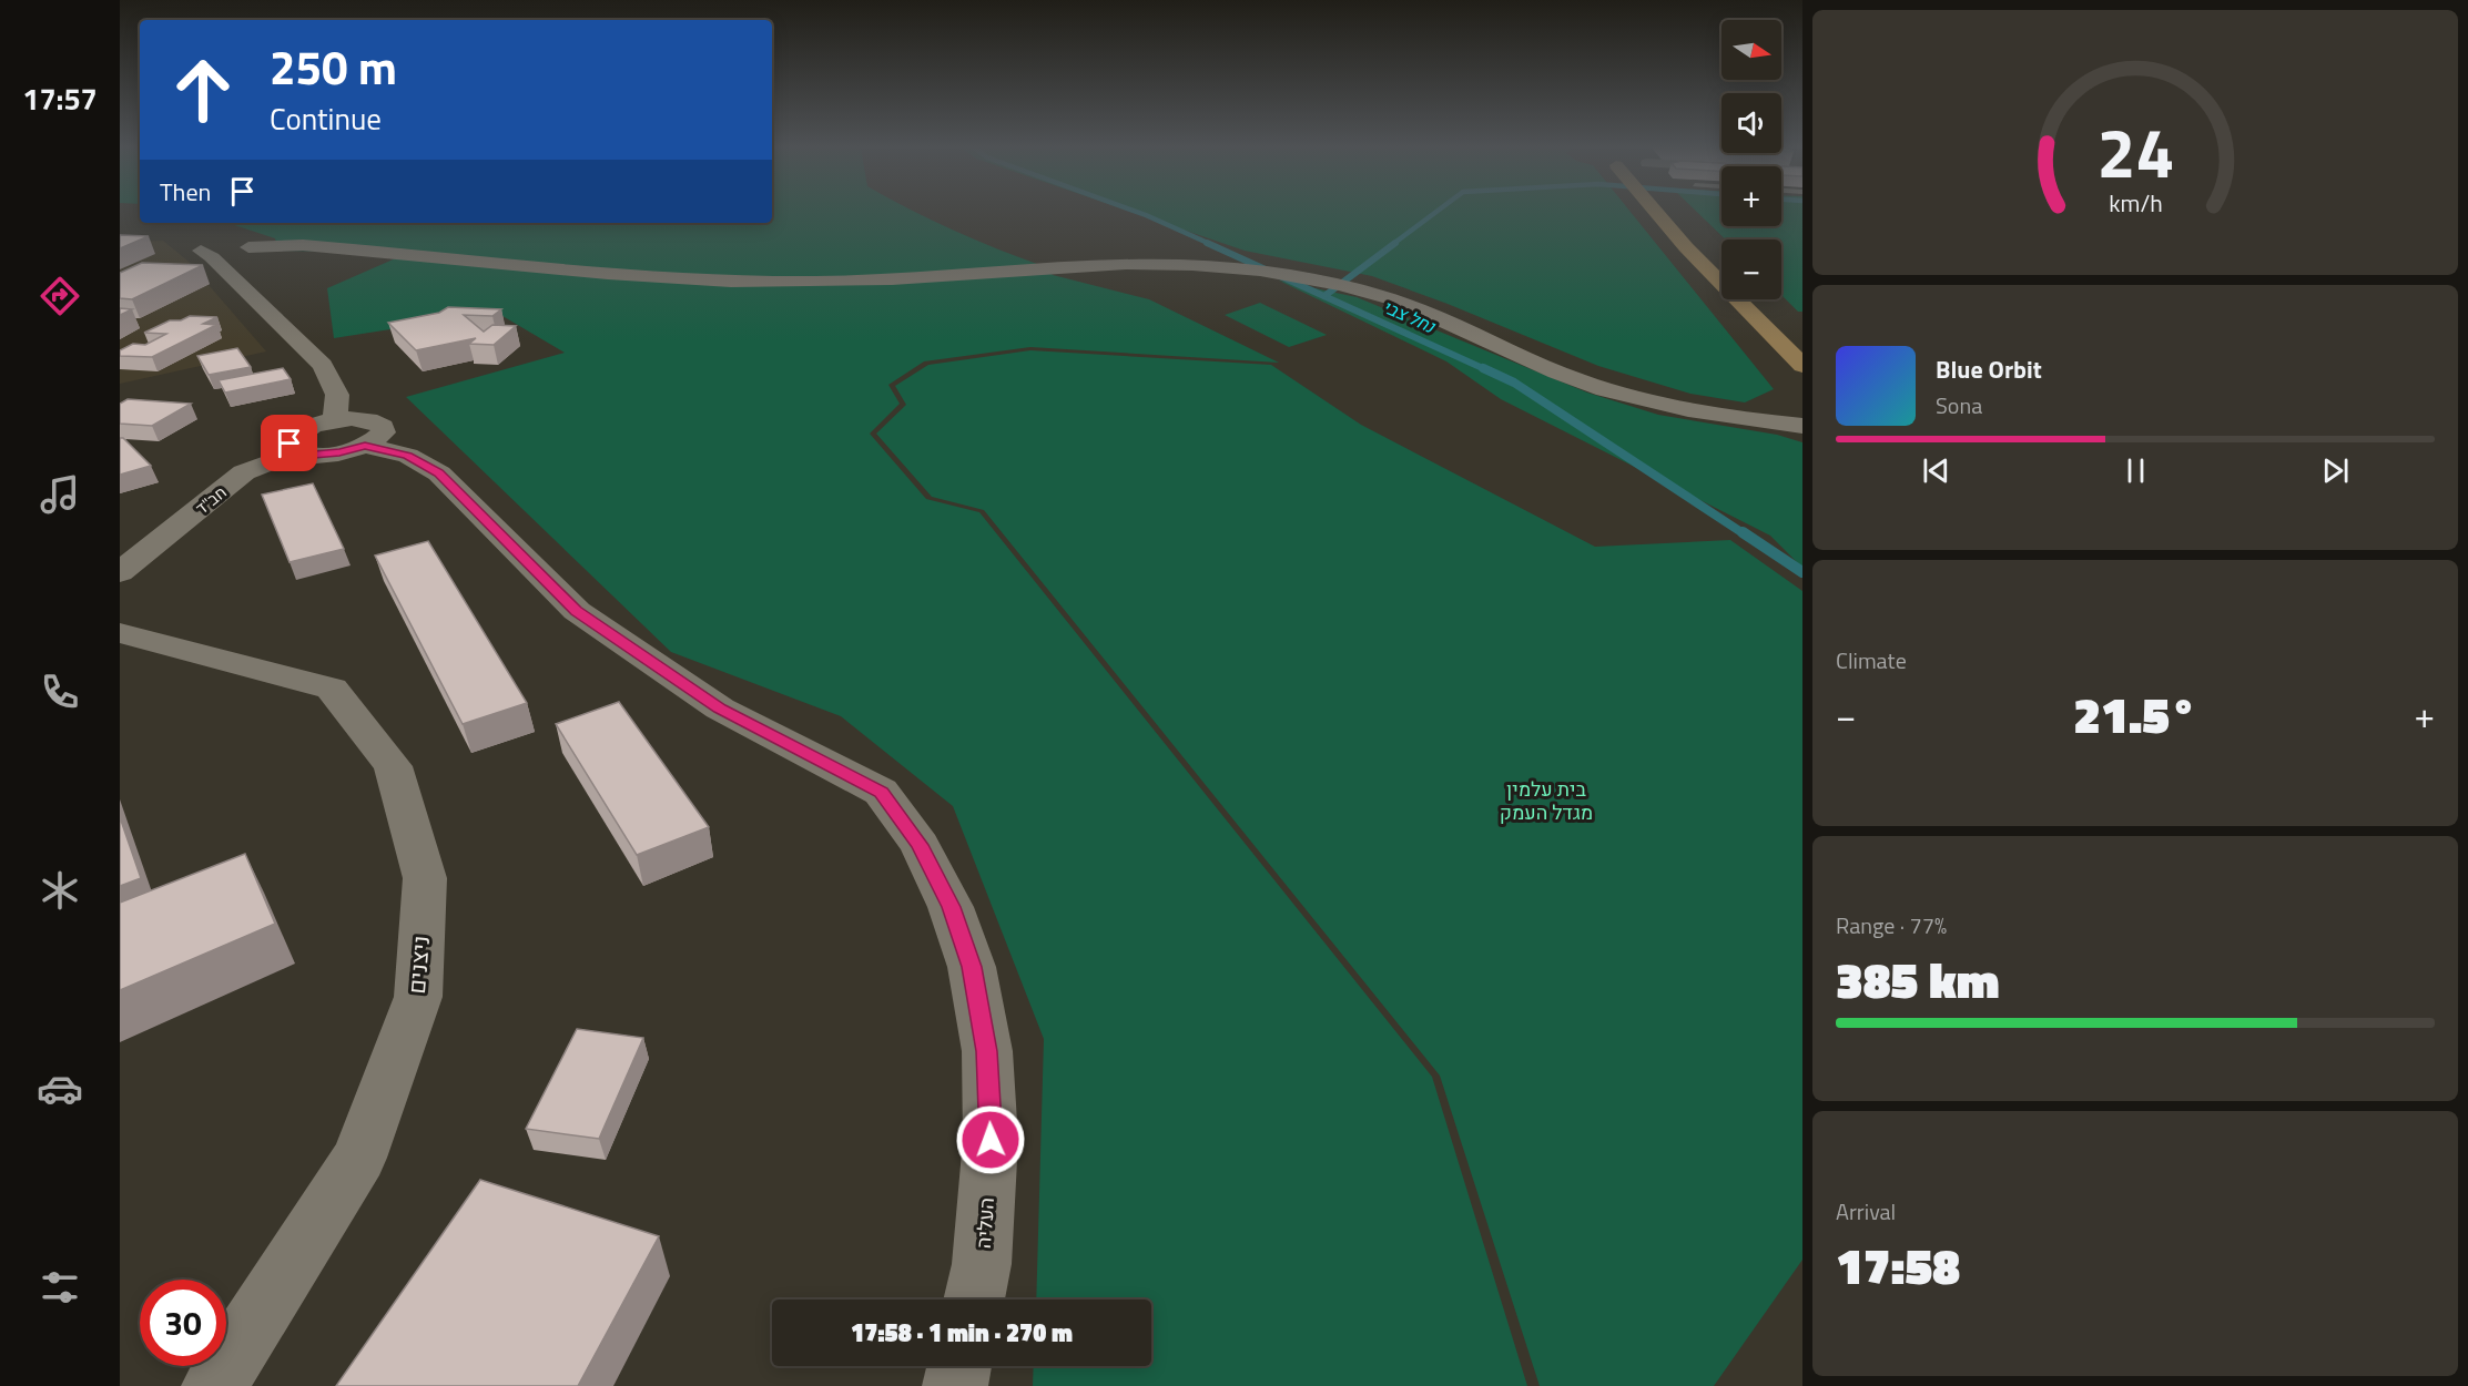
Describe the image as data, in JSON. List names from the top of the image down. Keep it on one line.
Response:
{"streets":{"street":["חב\"ד","ניצנים","העליה"]},"water":["נחל צבי"],"parks":["בית עלמין מגדל העמק"],"north":"right","page":{"tabs":"17:57","map_buttons":["+","−"],"turn":["250 m","Continue"],"then":"Then","song":["Blue Orbit","Sona"],"tile":["Climate",["Range · 77%","385 km"],["Arrival","17:58"]],"heat":["−","21.5°","+"],"limit":"30","trip":"17:58 · 1 min · 270 m","gauge":["24","km/h"]}}
